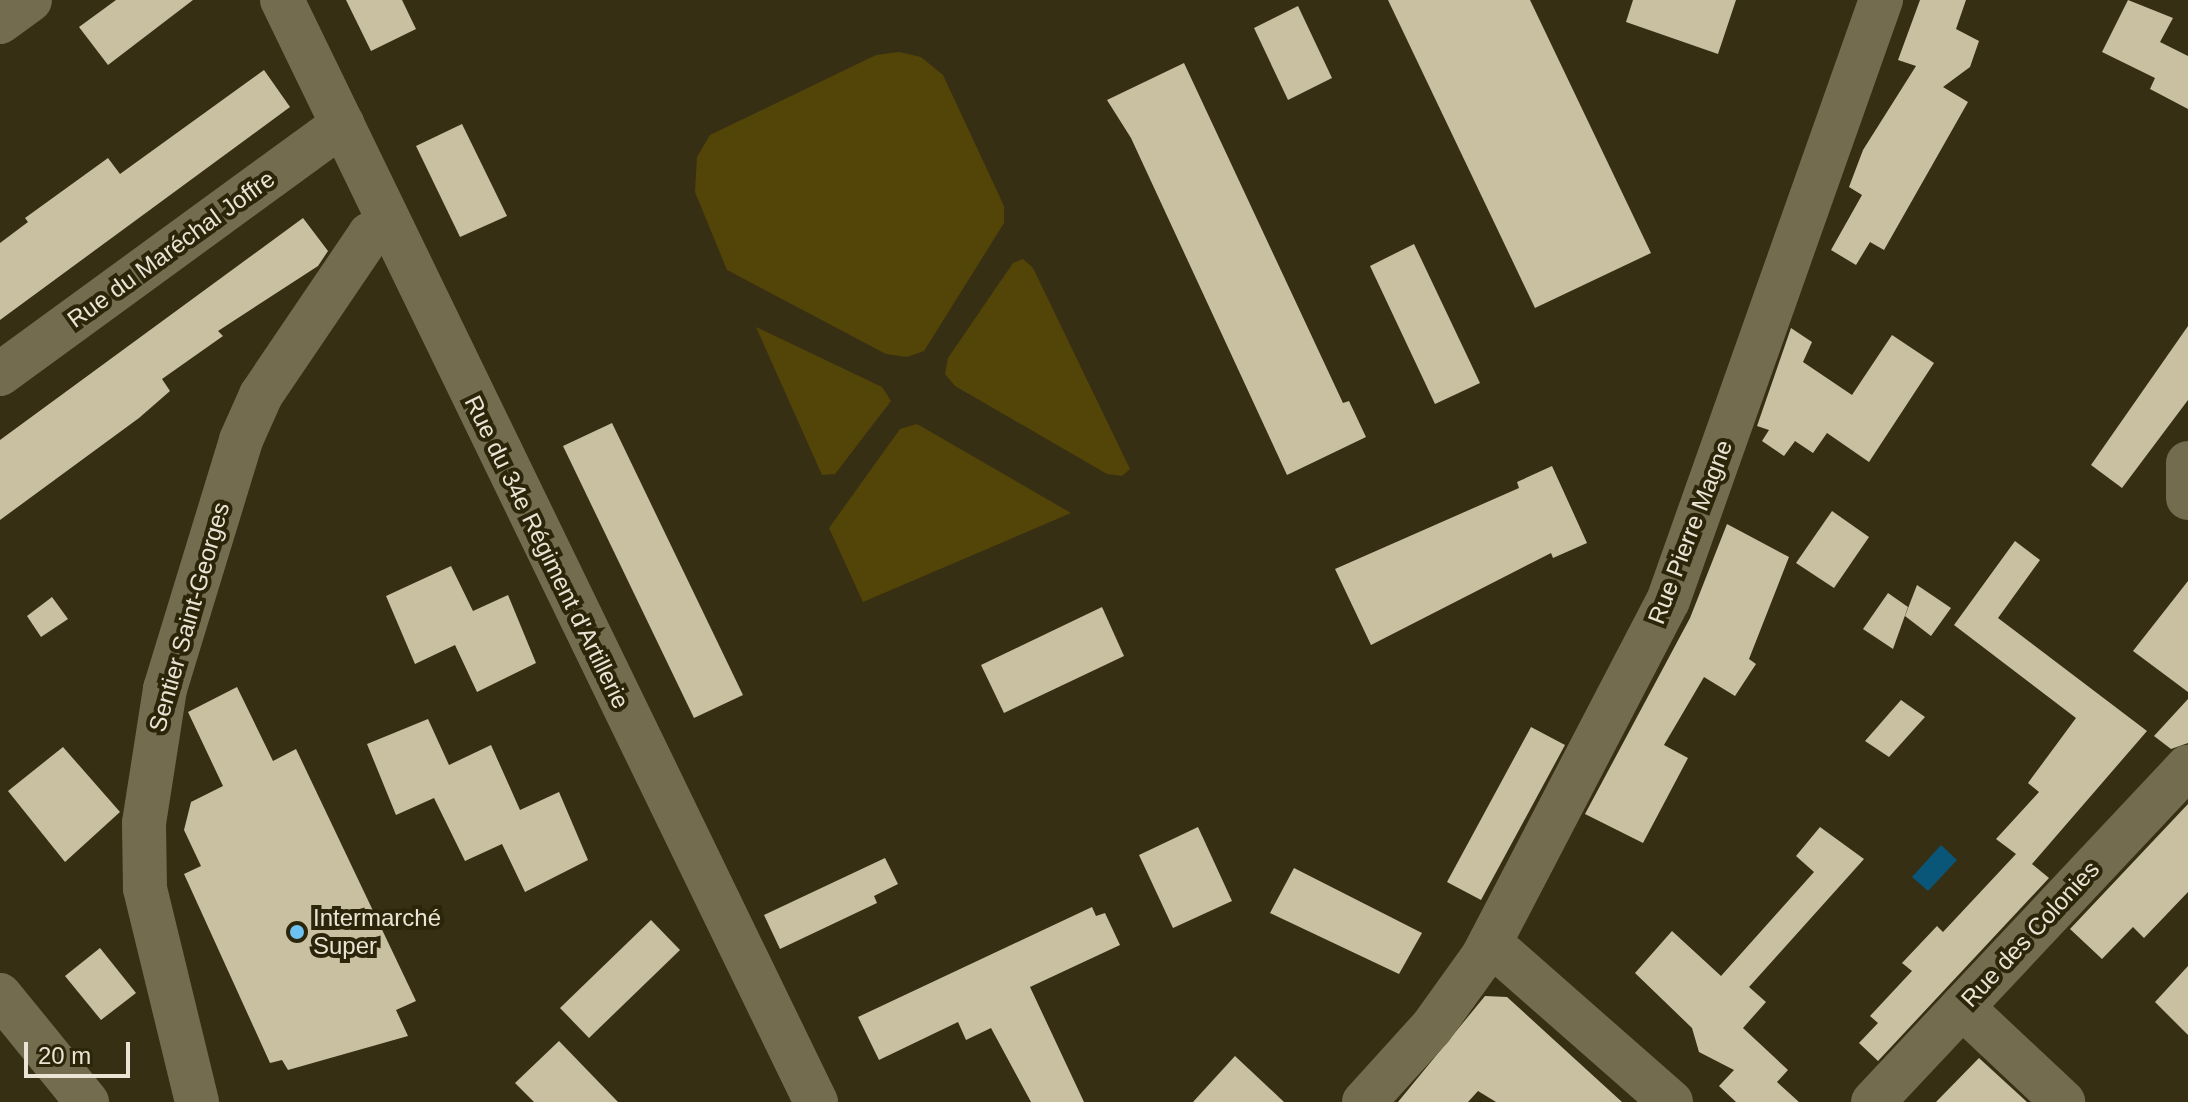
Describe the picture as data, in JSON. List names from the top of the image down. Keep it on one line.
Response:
{"streets":{"street":["Rue du Maréchal Joffre","Rue Pierre Magne","Rue du 34e Régiment d'Artillerie","Sentier Saint-Georges","Rue des Colonies"]},"crossings":[["Rue du Maréchal Joffre","Rue du 34e Régiment d'Artillerie"],["Rue du 34e Régiment d'Artillerie","Sentier Saint-Georges"]],"places":["Intermarché Super"],"scale_bar":"20 m"}
